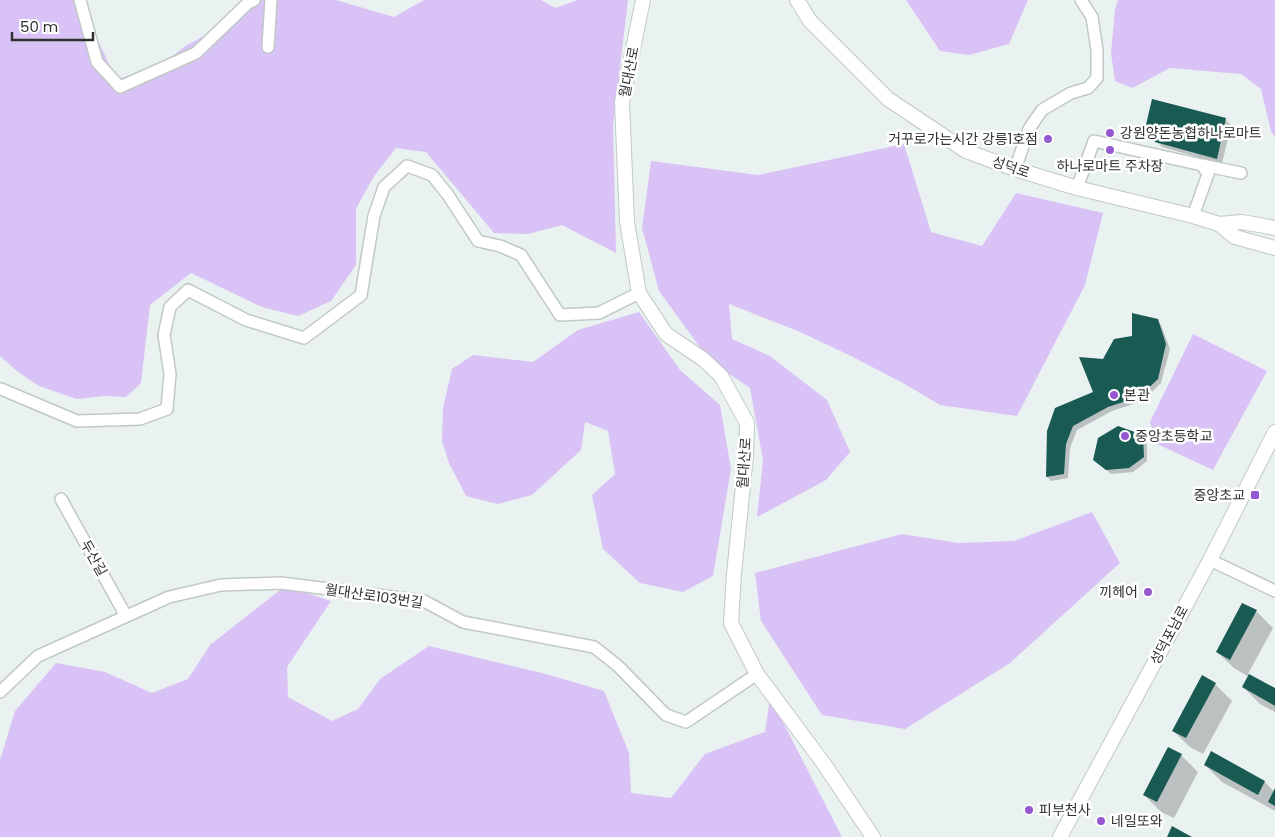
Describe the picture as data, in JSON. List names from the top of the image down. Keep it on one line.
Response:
{"streets":{"street":["월대산로","성덕로","두산길","월대산로103번길","성덕포남로"]},"crossings":[["월대산로","월대산로103번길"],["두산길","월대산로103번길"]],"places":{"other":["강원양돈농협하나로마트","거꾸로가는시간 강릉1호점","하나로마트 주차장","본관","중앙초등학교","끼헤어","피부천사","네일또와"],"transit":["중앙초교"]},"scale_bar":"50 m"}
